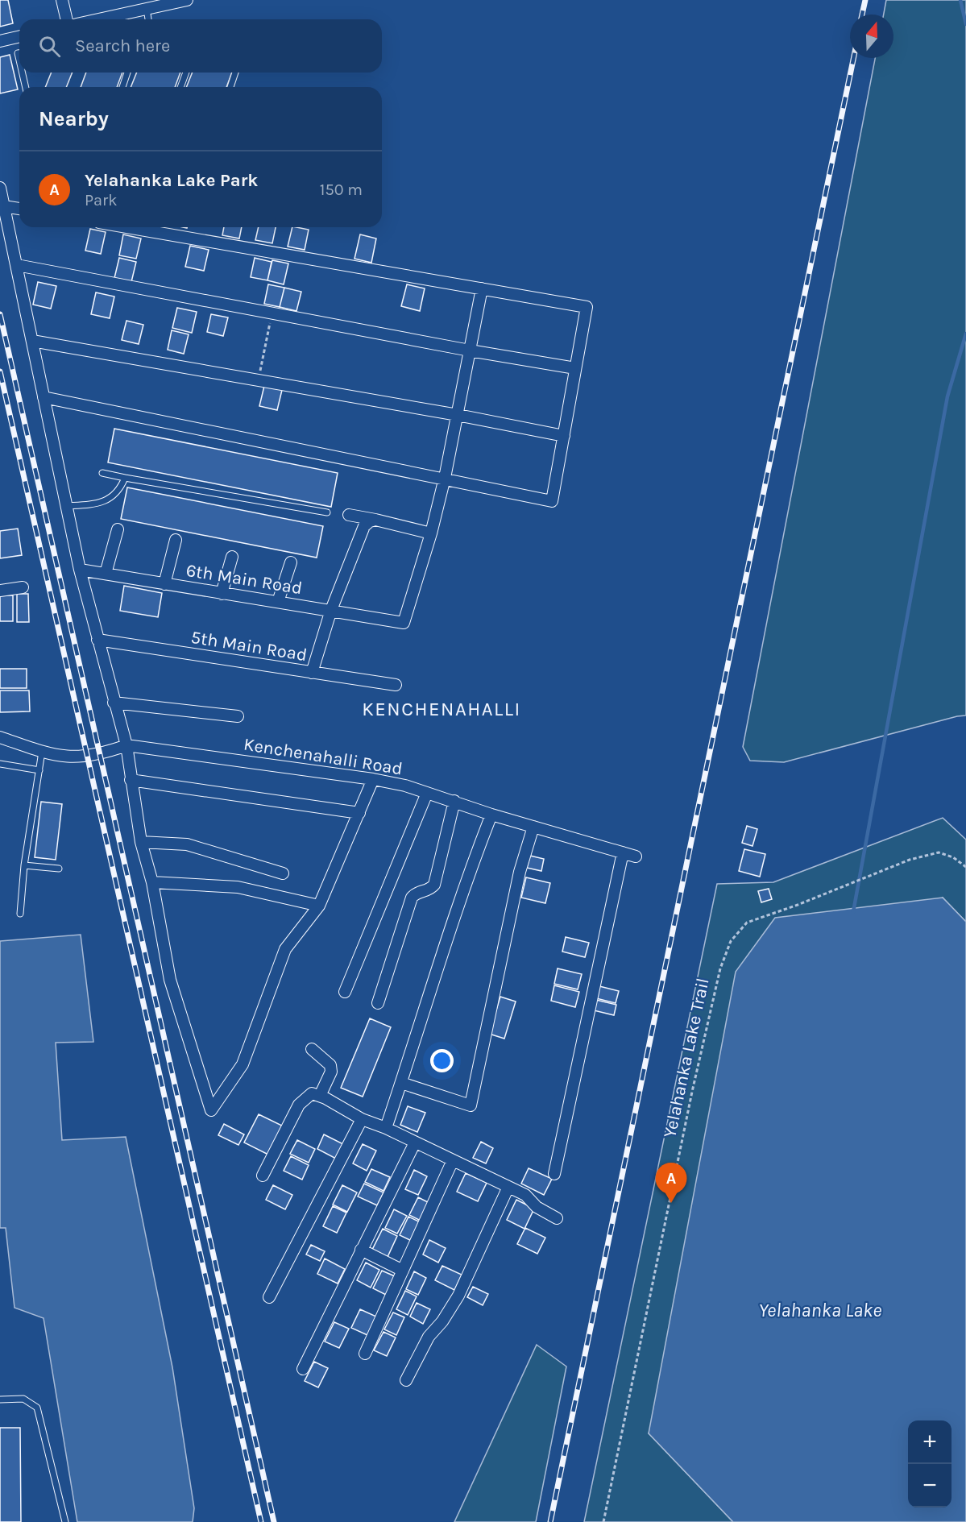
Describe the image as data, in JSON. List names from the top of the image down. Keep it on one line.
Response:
{"streets":{"street":["6th Main Road","5th Main Road","Kenchenahalli Road"],"path":["Yelahanka Lake Trail"]},"districts":["KENCHENAHALLI"],"water":["Yelahanka Lake"],"north":"top","page":{"search":"Search here","heading":"Nearby","list":[{"mark":"A","name":"Yelahanka Lake Park","note":"Park","value":"150 m"}],"pins":"A","map_buttons":["+","−"]}}
